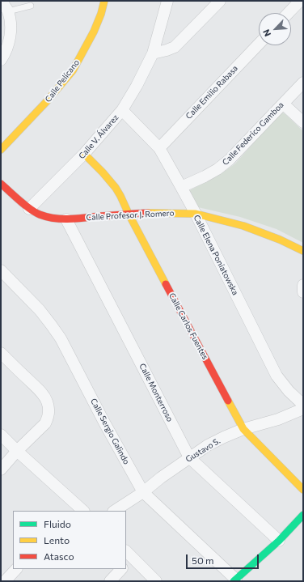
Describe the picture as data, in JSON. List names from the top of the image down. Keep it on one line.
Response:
{"streets":{"street":["Calle Pelícano","Calle Emilio Rabasa","Calle Federico Gamboa","Calle V. Álvarez","Calle Profesor J. Romero","Calle Elena Poniatowska","Calle Carlos Fuentes","Calle Monterroso","Calle Sergio Galindo","Gustavo S."]},"crossings":[["Calle Emilio Rabasa","Calle Elena Poniatowska"],["Calle Federico Gamboa","Calle Elena Poniatowska"],["Calle V. Álvarez","Calle Profesor J. Romero"],["Calle V. Álvarez","Calle Elena Poniatowska"],["Calle V. Álvarez","Calle Carlos Fuentes"],["Calle Profesor J. Romero","Calle Elena Poniatowska"],["Calle Profesor J. Romero","Calle Carlos Fuentes"],["Calle Profesor J. Romero","Calle Monterroso"],["Calle Carlos Fuentes","Gustavo S."],["Calle Monterroso","Gustavo S."],["Calle Sergio Galindo","Gustavo S."]],"legend":["Fluido","Lento","Atasco"],"scale_bar":"50 m","north":"bottom left"}
